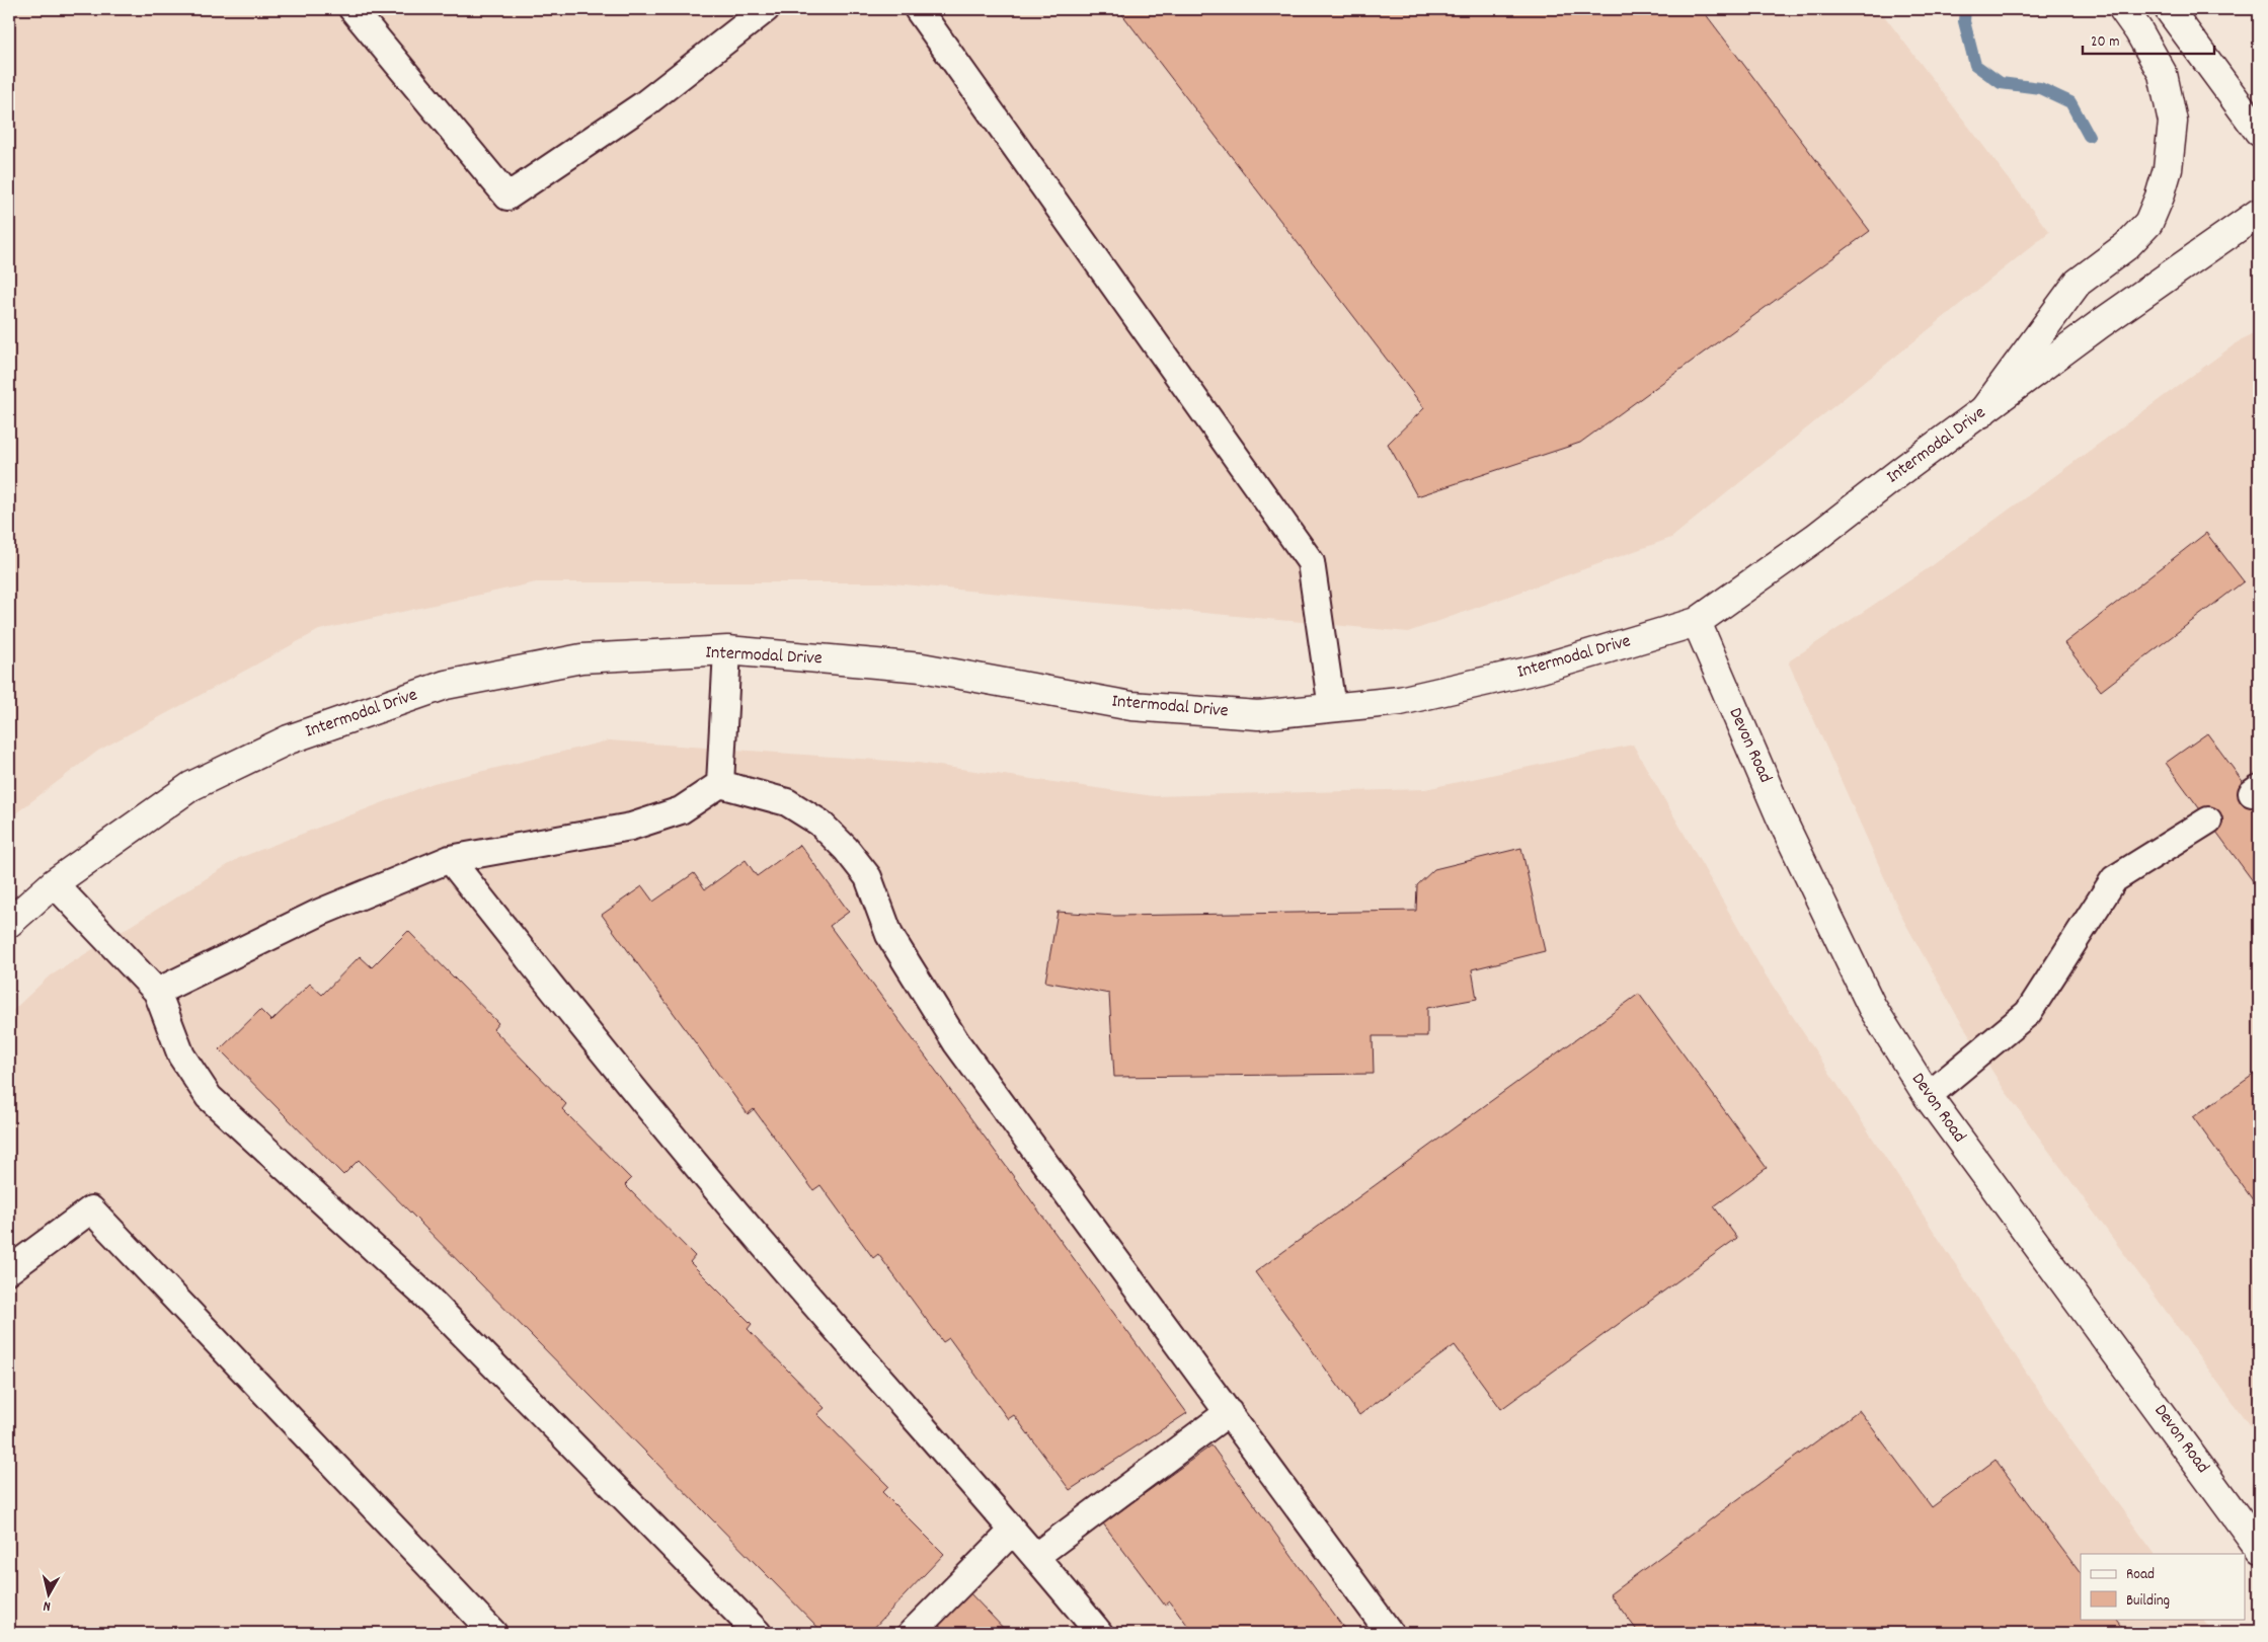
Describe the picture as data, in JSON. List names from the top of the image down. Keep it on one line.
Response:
{"streets":{"street":["Intermodal Drive","Devon Road"]},"crossings":[["Intermodal Drive","Devon Road"]],"legend":["Road","Building"],"scale_bar":"20 m","north":"bottom"}
